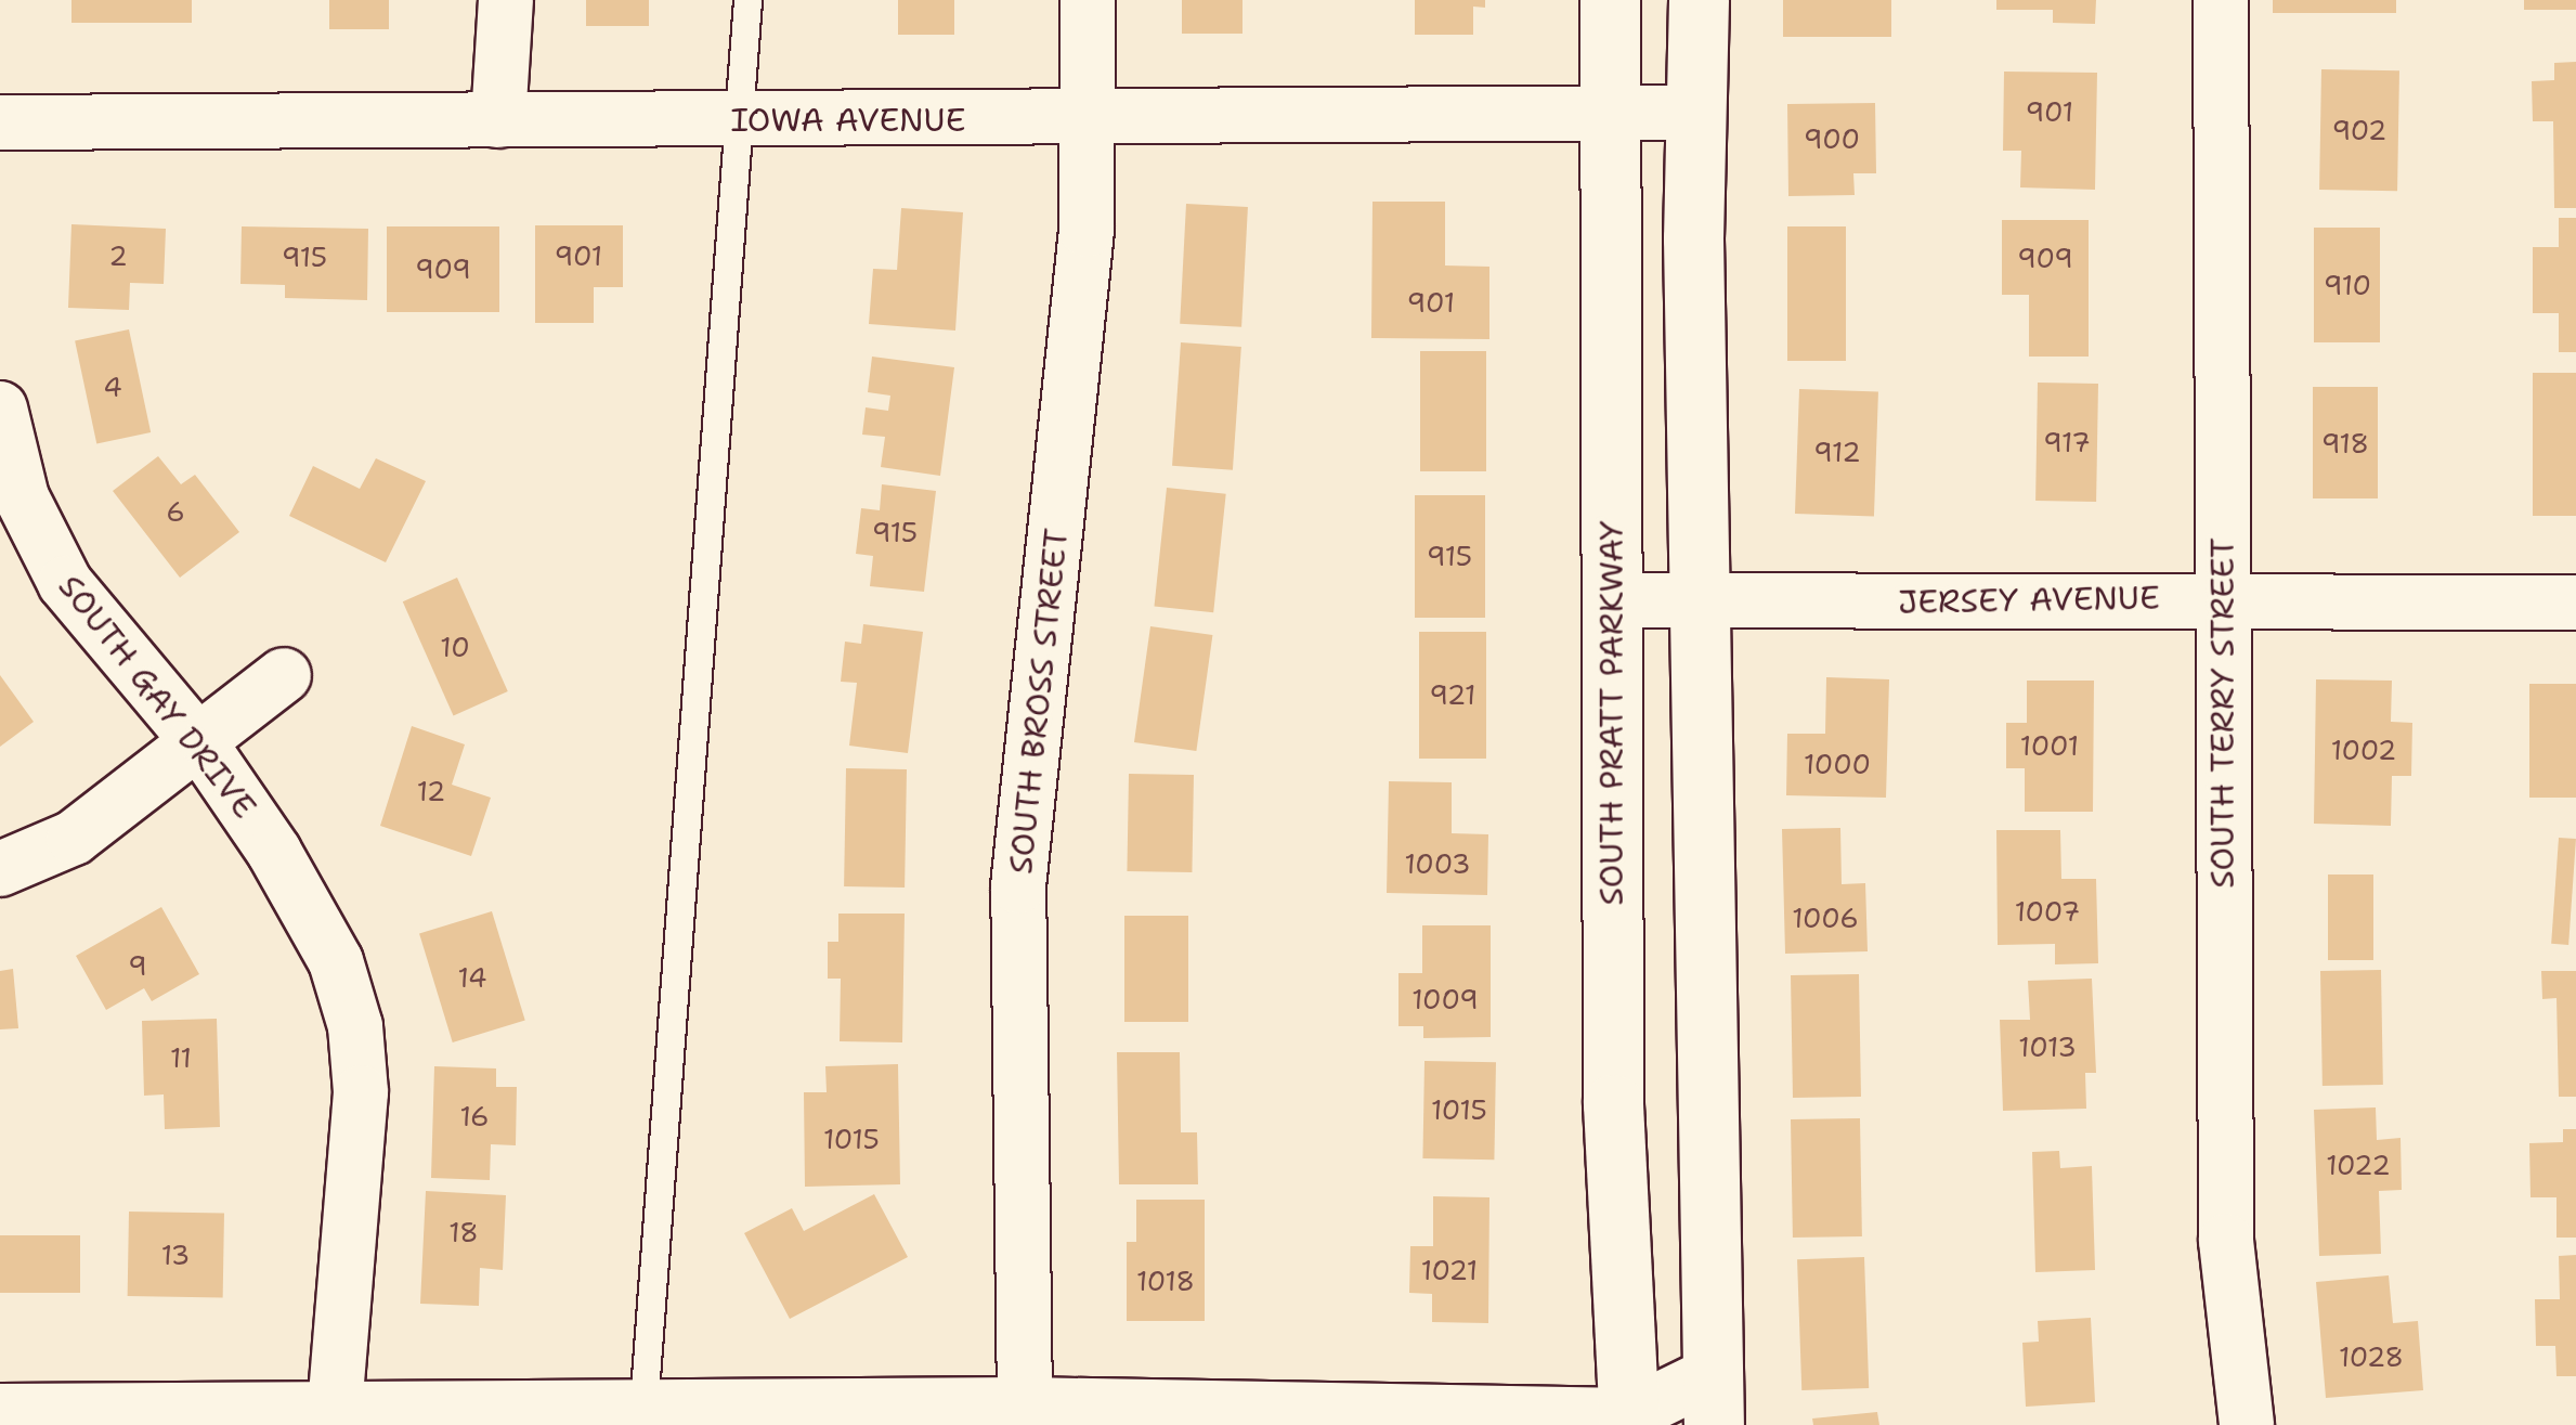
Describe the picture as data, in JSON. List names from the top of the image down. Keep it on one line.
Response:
{"streets":{"street":["IOWA AVENUE","JERSEY AVENUE","SOUTH GAY DRIVE","SOUTH BROSS STREET","SOUTH PRATT PARKWAY","SOUTH TERRY STREET"]},"crossings":[["IOWA AVENUE","SOUTH BROSS STREET"],["IOWA AVENUE","SOUTH PRATT PARKWAY"],["JERSEY AVENUE","SOUTH PRATT PARKWAY"],["JERSEY AVENUE","SOUTH TERRY STREET"]],"house_numbers":["901","902","900","2","901","915","909","909","910","901","4","917","918","912","6","915","915","10","921","1001","1002","1000","12","1003","1007","1006","9","14","1009","1013","11","1015","16","1015","1022","18","13","1021","1018","1028"]}
